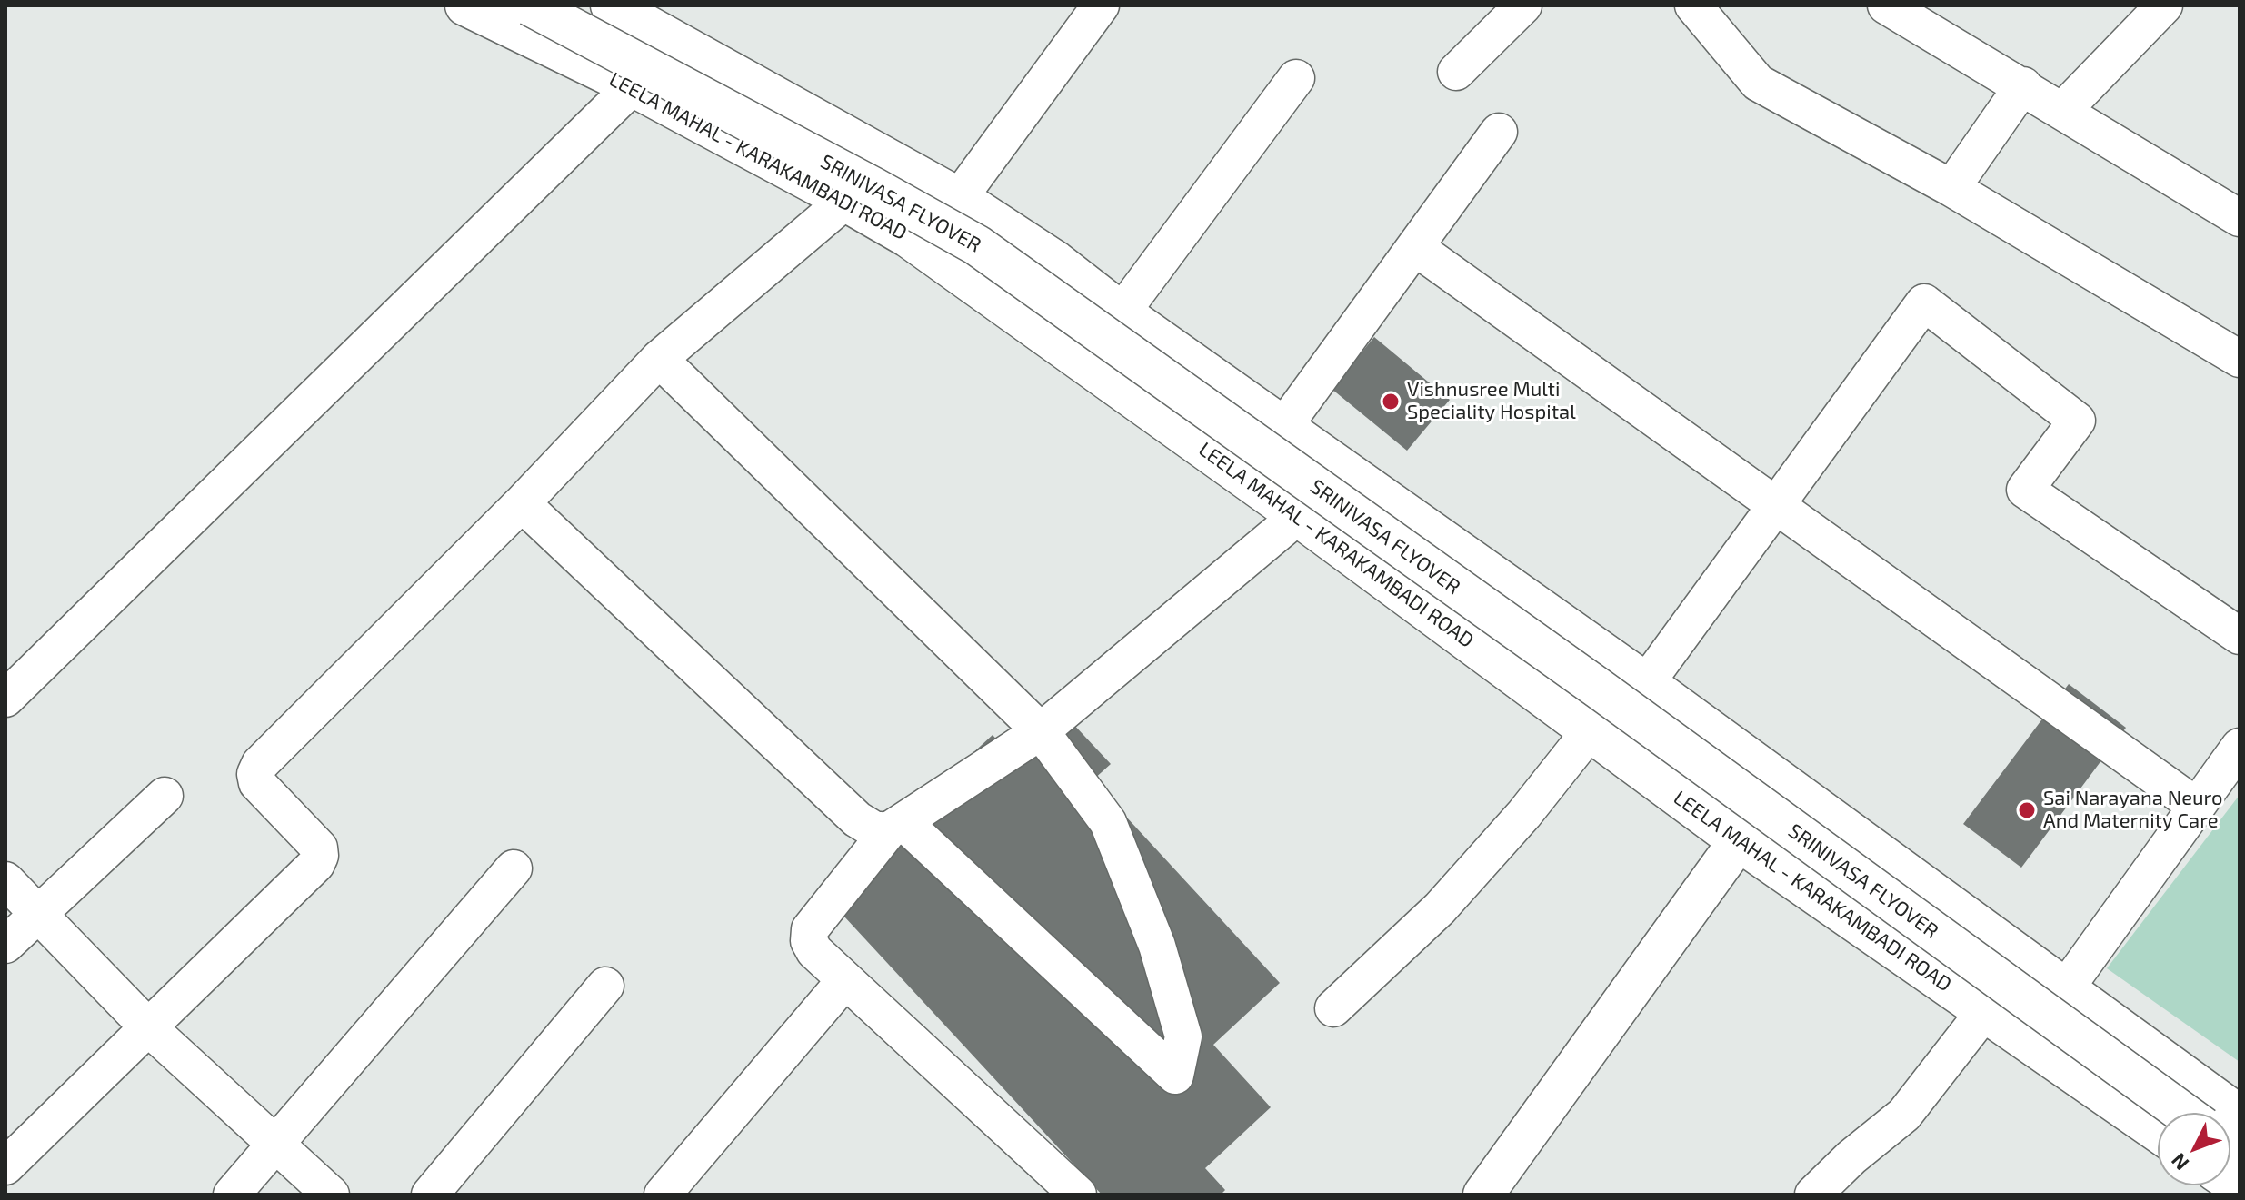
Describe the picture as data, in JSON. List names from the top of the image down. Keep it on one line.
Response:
{"streets":{"main road":["LEELA MAHAL - KARAKAMBADI ROAD","SRINIVASA FLYOVER"]},"places":["Vishnusree Multi Speciality Hospital","Sai Narayana Neuro And Maternity Care"],"north":"bottom left"}
